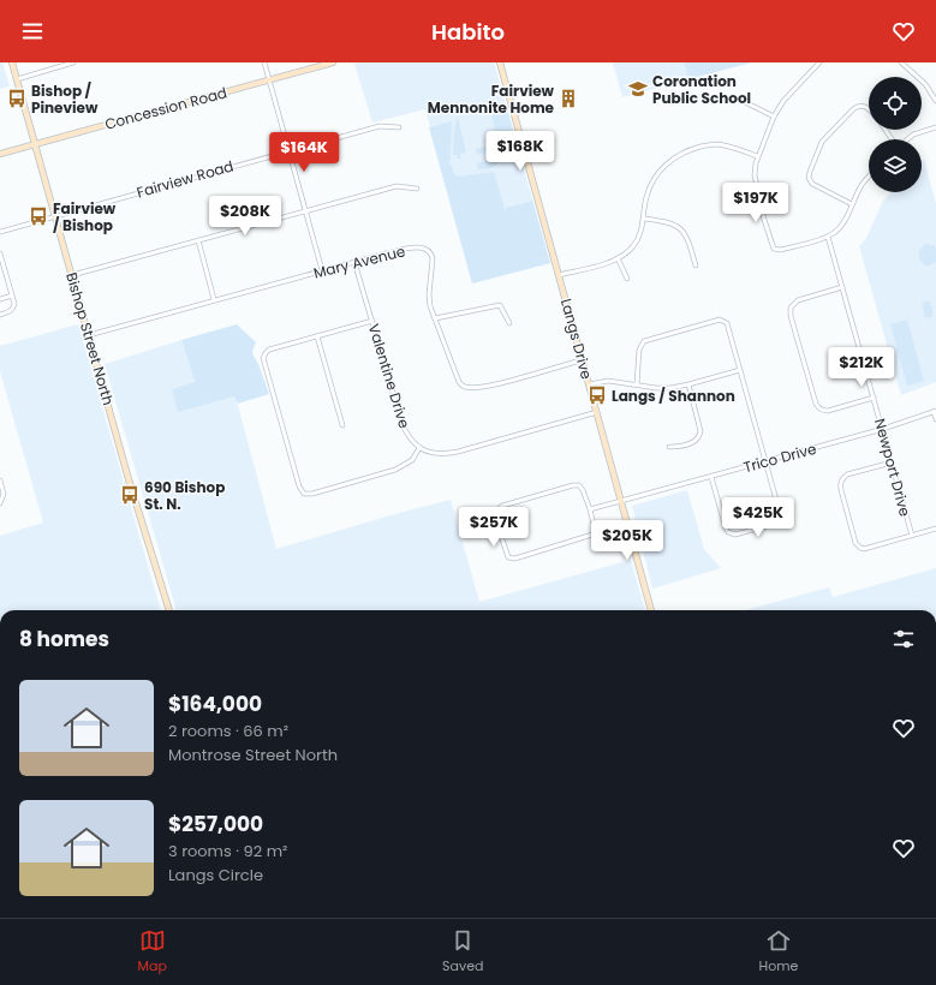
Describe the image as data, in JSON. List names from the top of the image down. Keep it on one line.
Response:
{"streets":{"main road":["Concession Road","Bishop Street North","Langs Drive"],"street":["Fairview Road","Mary Avenue","Valentine Drive","Trico Drive","Newport Drive"]},"crossings":[["Concession Road","Bishop Street North"],["Fairview Road","Bishop Street North"],["Mary Avenue","Bishop Street North"],["Mary Avenue","Langs Drive"],["Mary Avenue","Valentine Drive"],["Langs Drive","Trico Drive"],["Trico Drive","Newport Drive"]],"places":{"school or university":["Coronation Public School"],"bus stop":["Bishop / Pineview","Fairview / Bishop","Langs / Shannon","690 Bishop St. N."],"building":["Fairview Mennonite Home"]},"page":{"header":"Habito","price":["$168K","$164K","$197K","$208K","$212K","$425K","$257K","$205K"],"heading":"8 homes","list":[{"name":"$164,000","note":"2 rooms · 66 m² · Montrose Street North"},{"name":"$257,000","note":"3 rooms · 92 m² · Langs Circle"}],"tabs":["Map","Saved","Home"]}}
